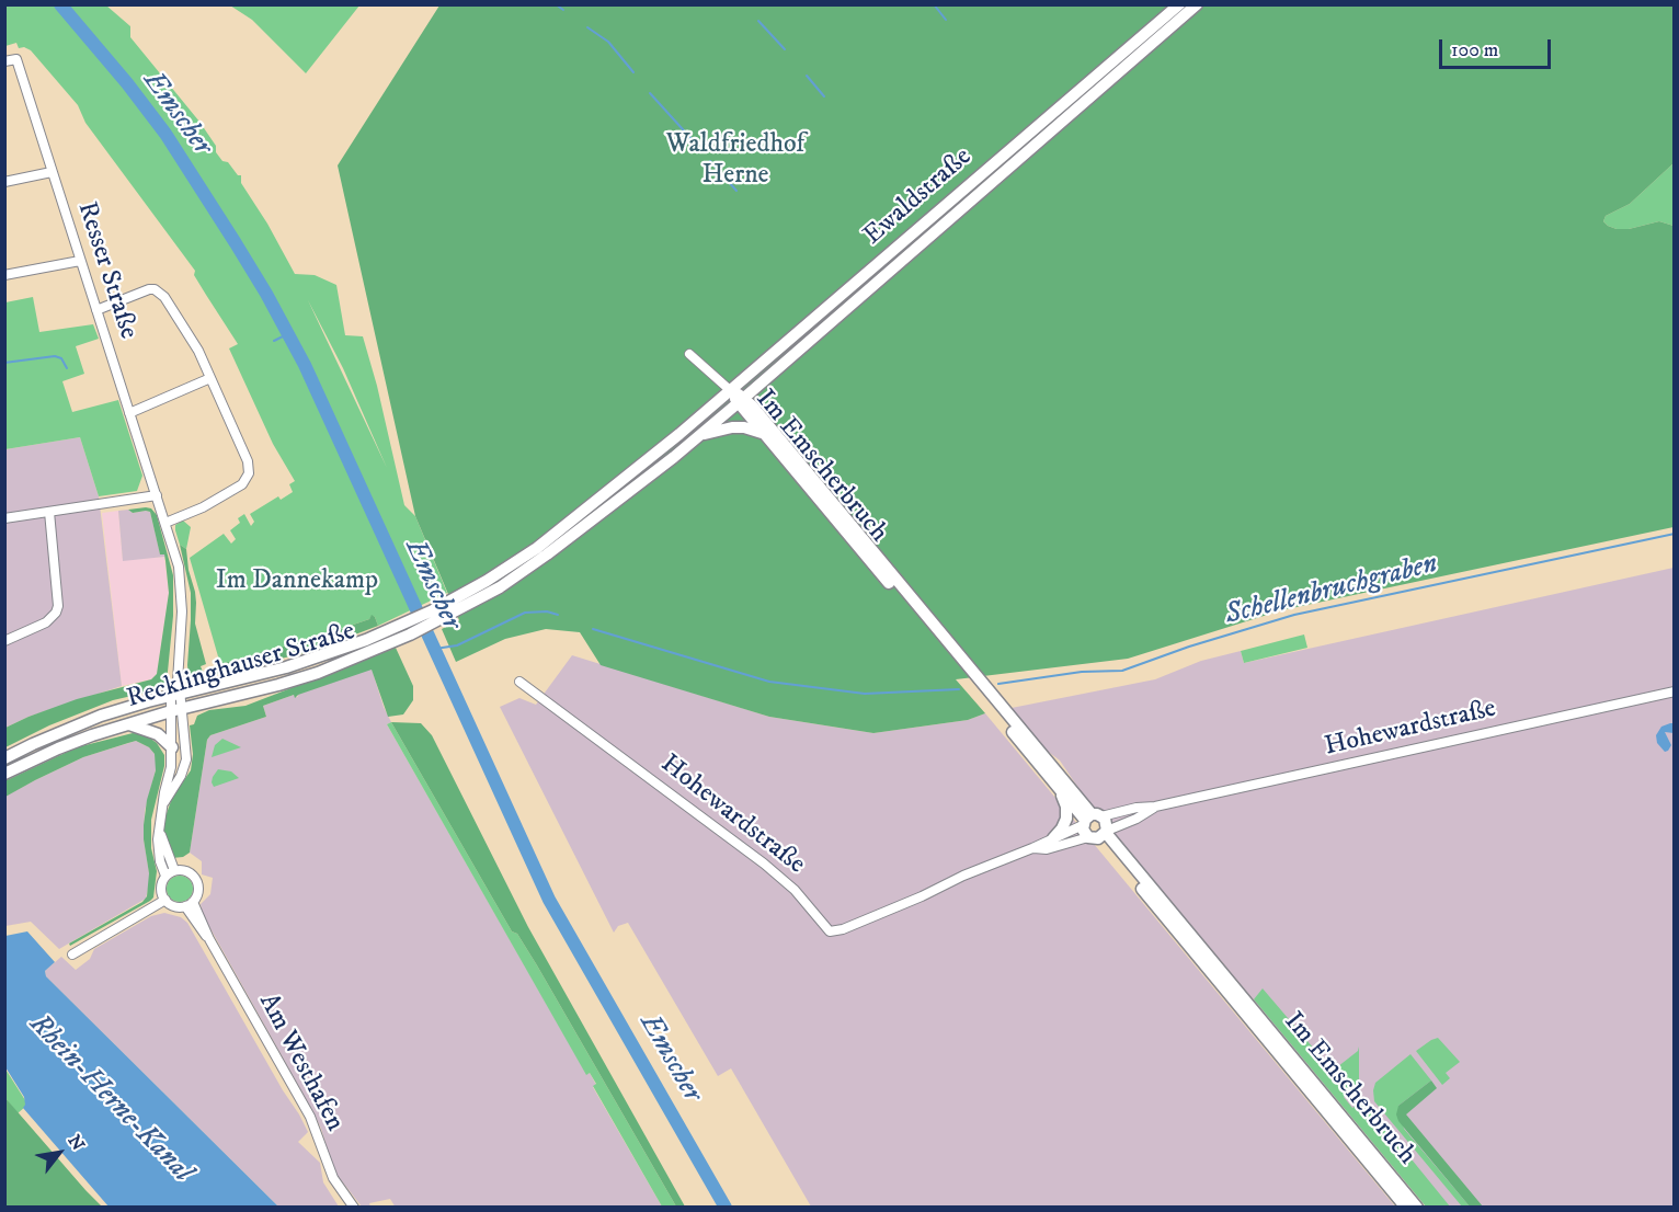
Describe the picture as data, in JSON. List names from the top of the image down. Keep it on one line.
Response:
{"streets":{"main road":["Ewaldstraße","Im Emscherbruch","Recklinghauser Straße"],"street":["Resser Straße","Hohewardstraße","Am Westhafen"]},"crossings":[["Ewaldstraße","Im Emscherbruch"],["Ewaldstraße","Recklinghauser Straße"],["Resser Straße","Recklinghauser Straße"],["Im Emscherbruch","Recklinghauser Straße"],["Im Emscherbruch","Hohewardstraße"]],"water":["Emscher","Schellenbruchgraben","Rhein-Herne-Kanal"],"parks":["Waldfriedhof Herne","Im Dannekamp"],"scale_bar":"100 m","north":"top right"}
